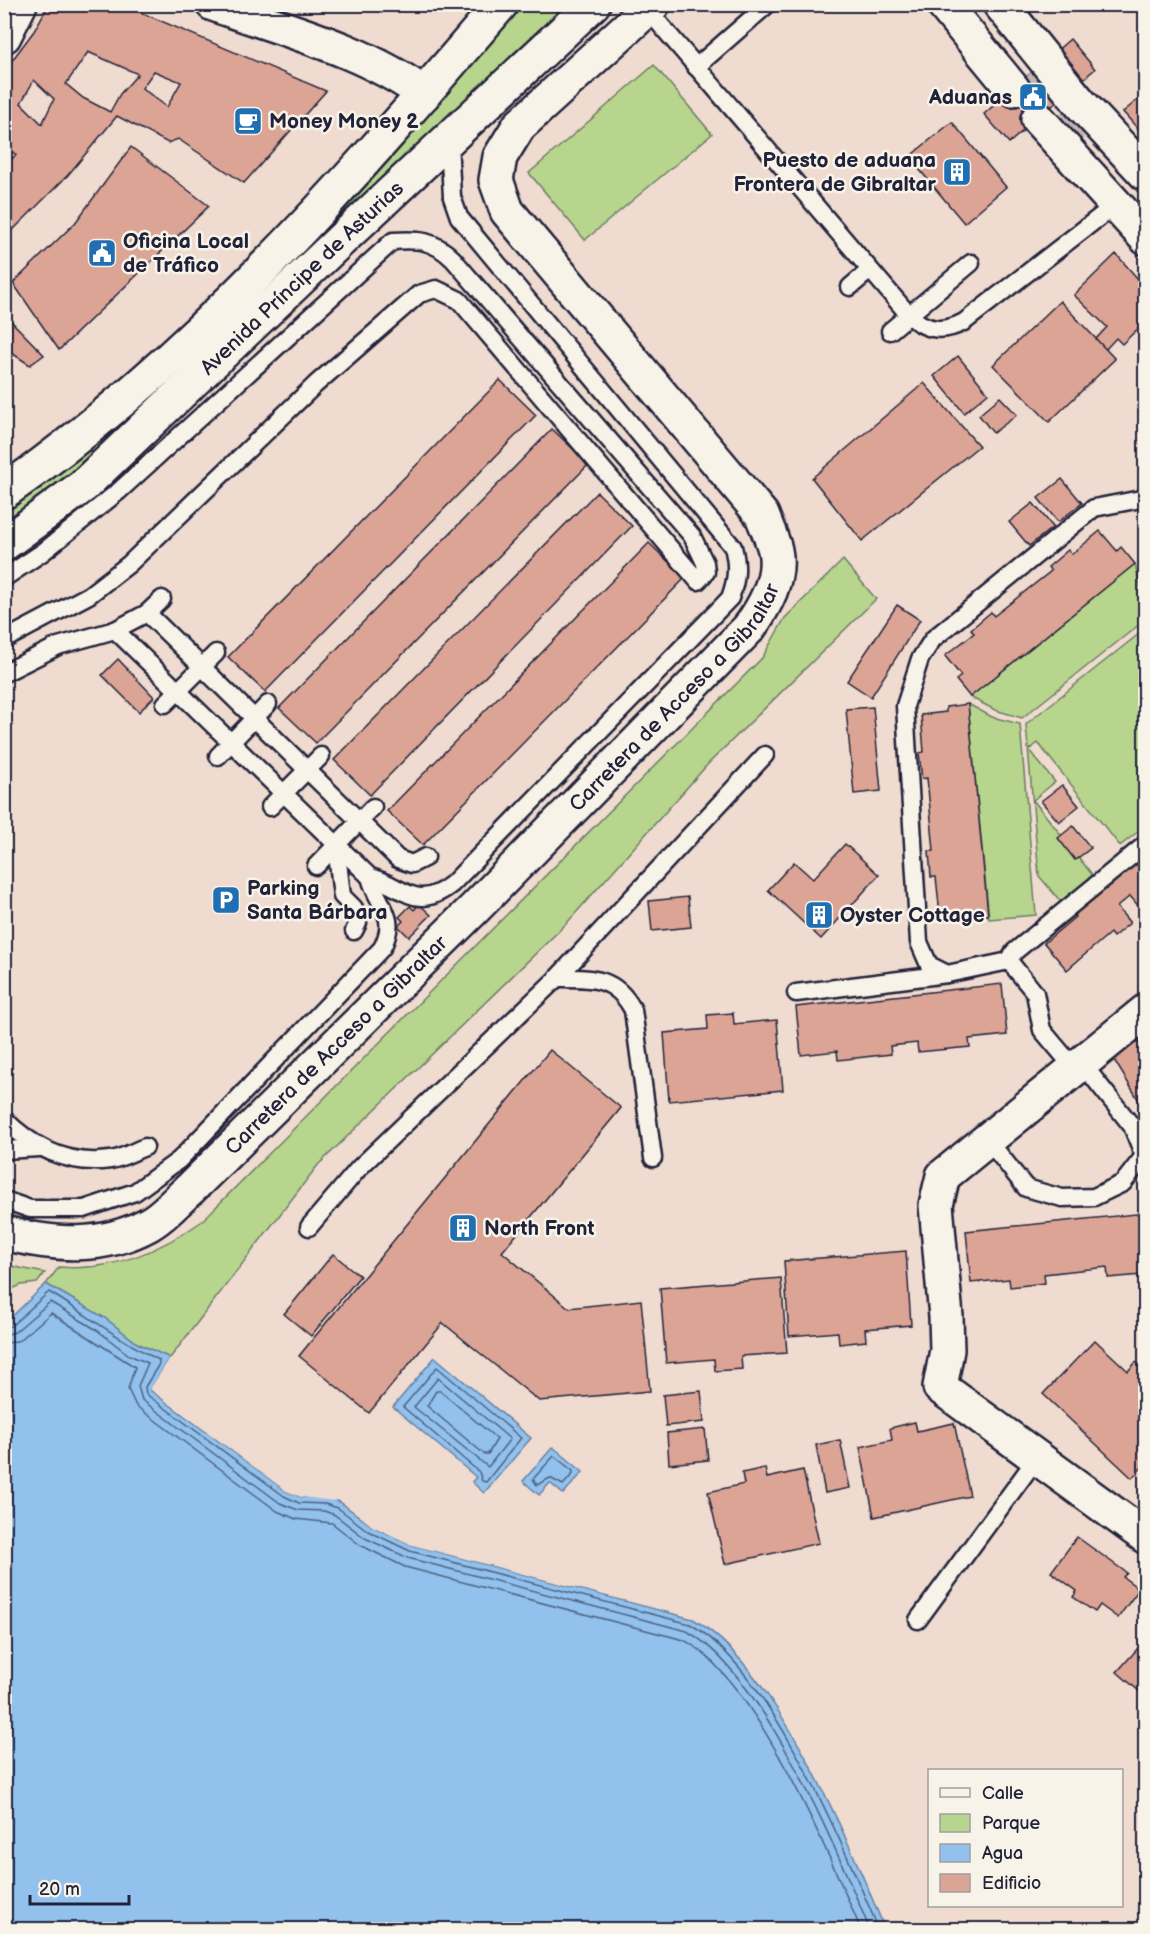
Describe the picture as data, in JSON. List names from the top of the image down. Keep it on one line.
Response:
{"streets":{"main road":["Avenida Príncipe de Asturias","Carretera de Acceso a Gibraltar"]},"places":{"public building":["Aduanas","Oficina Local de Tráfico"],"cafe":["Money Money 2"],"building":["Puesto de aduana Frontera de Gibraltar","Oyster Cottage","North Front"],"parking":["Parking Santa Bárbara"]},"legend":["Calle","Parque","Agua","Edificio"],"scale_bar":"20 m"}
